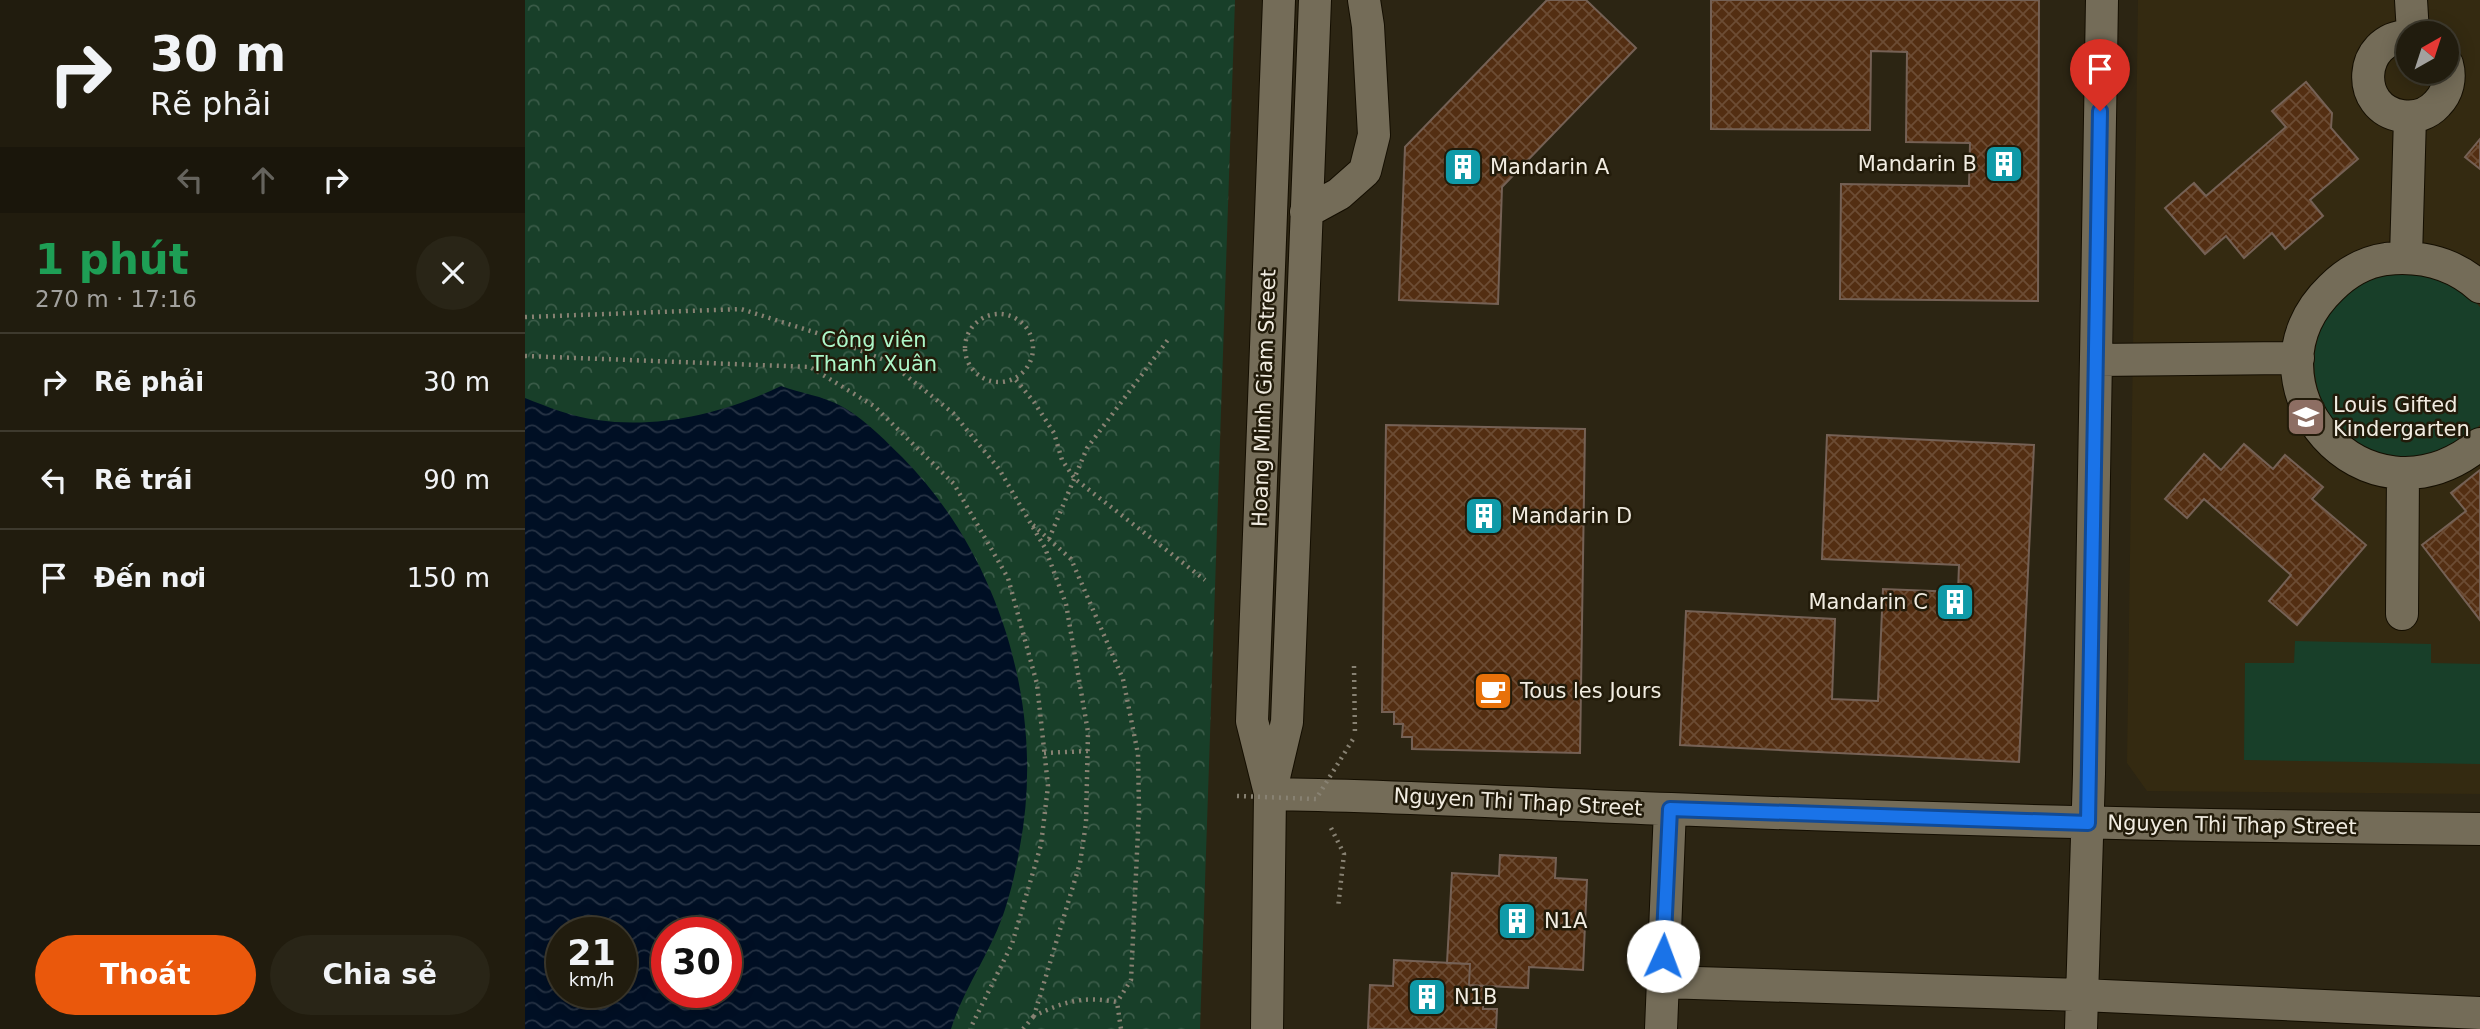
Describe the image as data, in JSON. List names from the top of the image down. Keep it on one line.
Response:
{"streets":{"street":["Hoang Minh Giam Street","Nguyen Thi Thap Street"]},"crossings":[["Hoang Minh Giam Street","Nguyen Thi Thap Street"]],"parks":["Công viên Thanh Xuân"],"places":{"building":["Mandarin B","Mandarin A","Mandarin D","Mandarin C","N1A","N1B"],"school or university":["Louis Gifted Kindergarten"],"cafe":["Tous les Jours"]},"north":"top right","page":{"turn":["30 m","Rẽ phải"],"heading":["1 phút","270 m · 17:16"],"list":[{"name":"Rẽ phải","value":"30 m"},{"name":"Rẽ trái","value":"90 m"},{"name":"Đến nơi","value":"150 m"}],"speed":"21 km/h","limit":"30","buttons":["Thoát","Chia sẻ"]}}
